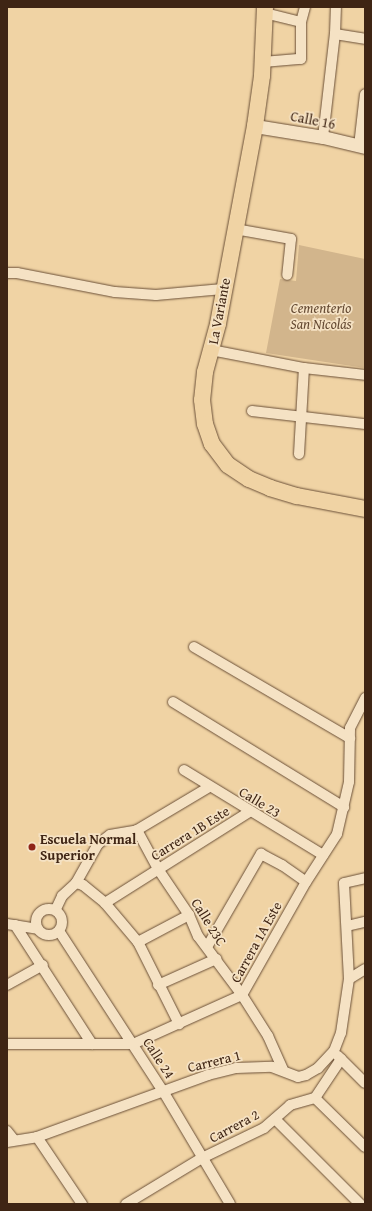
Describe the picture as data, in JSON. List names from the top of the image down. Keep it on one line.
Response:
{"streets":{"main road":["La Variante"],"street":["Calle 16","Calle 23","Carrera 1B Este","Calle 23C","Carrera 1A Este","Calle 24","Carrera 1","Carrera 2"]},"crossings":[["Calle 16","La Variante"],["Calle 23","Carrera 1B Este"],["Calle 23","Carrera 1A Este"],["Carrera 1B Este","Calle 23C"],["Calle 23C","Carrera 1A Este"],["Calle 23C","Carrera 1"],["Carrera 1A Este","Calle 24"],["Calle 24","Carrera 1"],["Calle 24","Carrera 2"]],"parks":["Cementerio San Nicolás"],"places":["Escuela Normal Superior"]}
